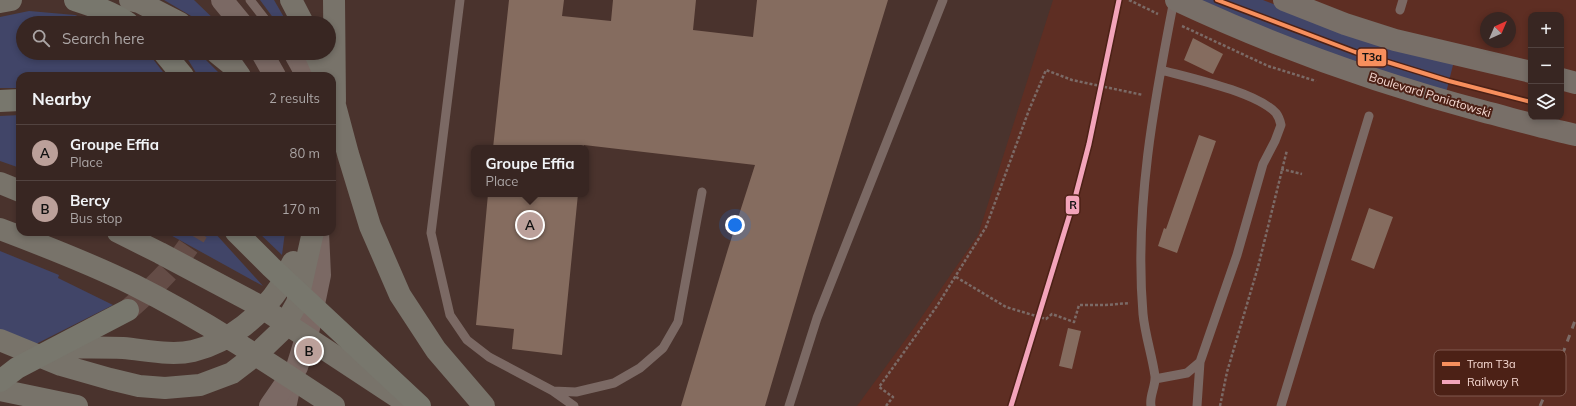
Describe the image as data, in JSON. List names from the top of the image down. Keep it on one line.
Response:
{"streets":{"main road":["Boulevard Poniatowski"]},"lines":["tram line T3a","rail line R"],"legend":["Tram T3a","Railway R"],"north":"top right","page":{"map_buttons":["+","−"],"search":"Search here","heading":["Nearby","2 results"],"list":[{"mark":"A","name":"Groupe Effia","note":"Place","value":"80 m"},{"mark":"B","name":"Bercy","note":"Bus stop","value":"170 m"}],"popup":["Groupe Effia","Place"],"pins":["A","B"]}}
